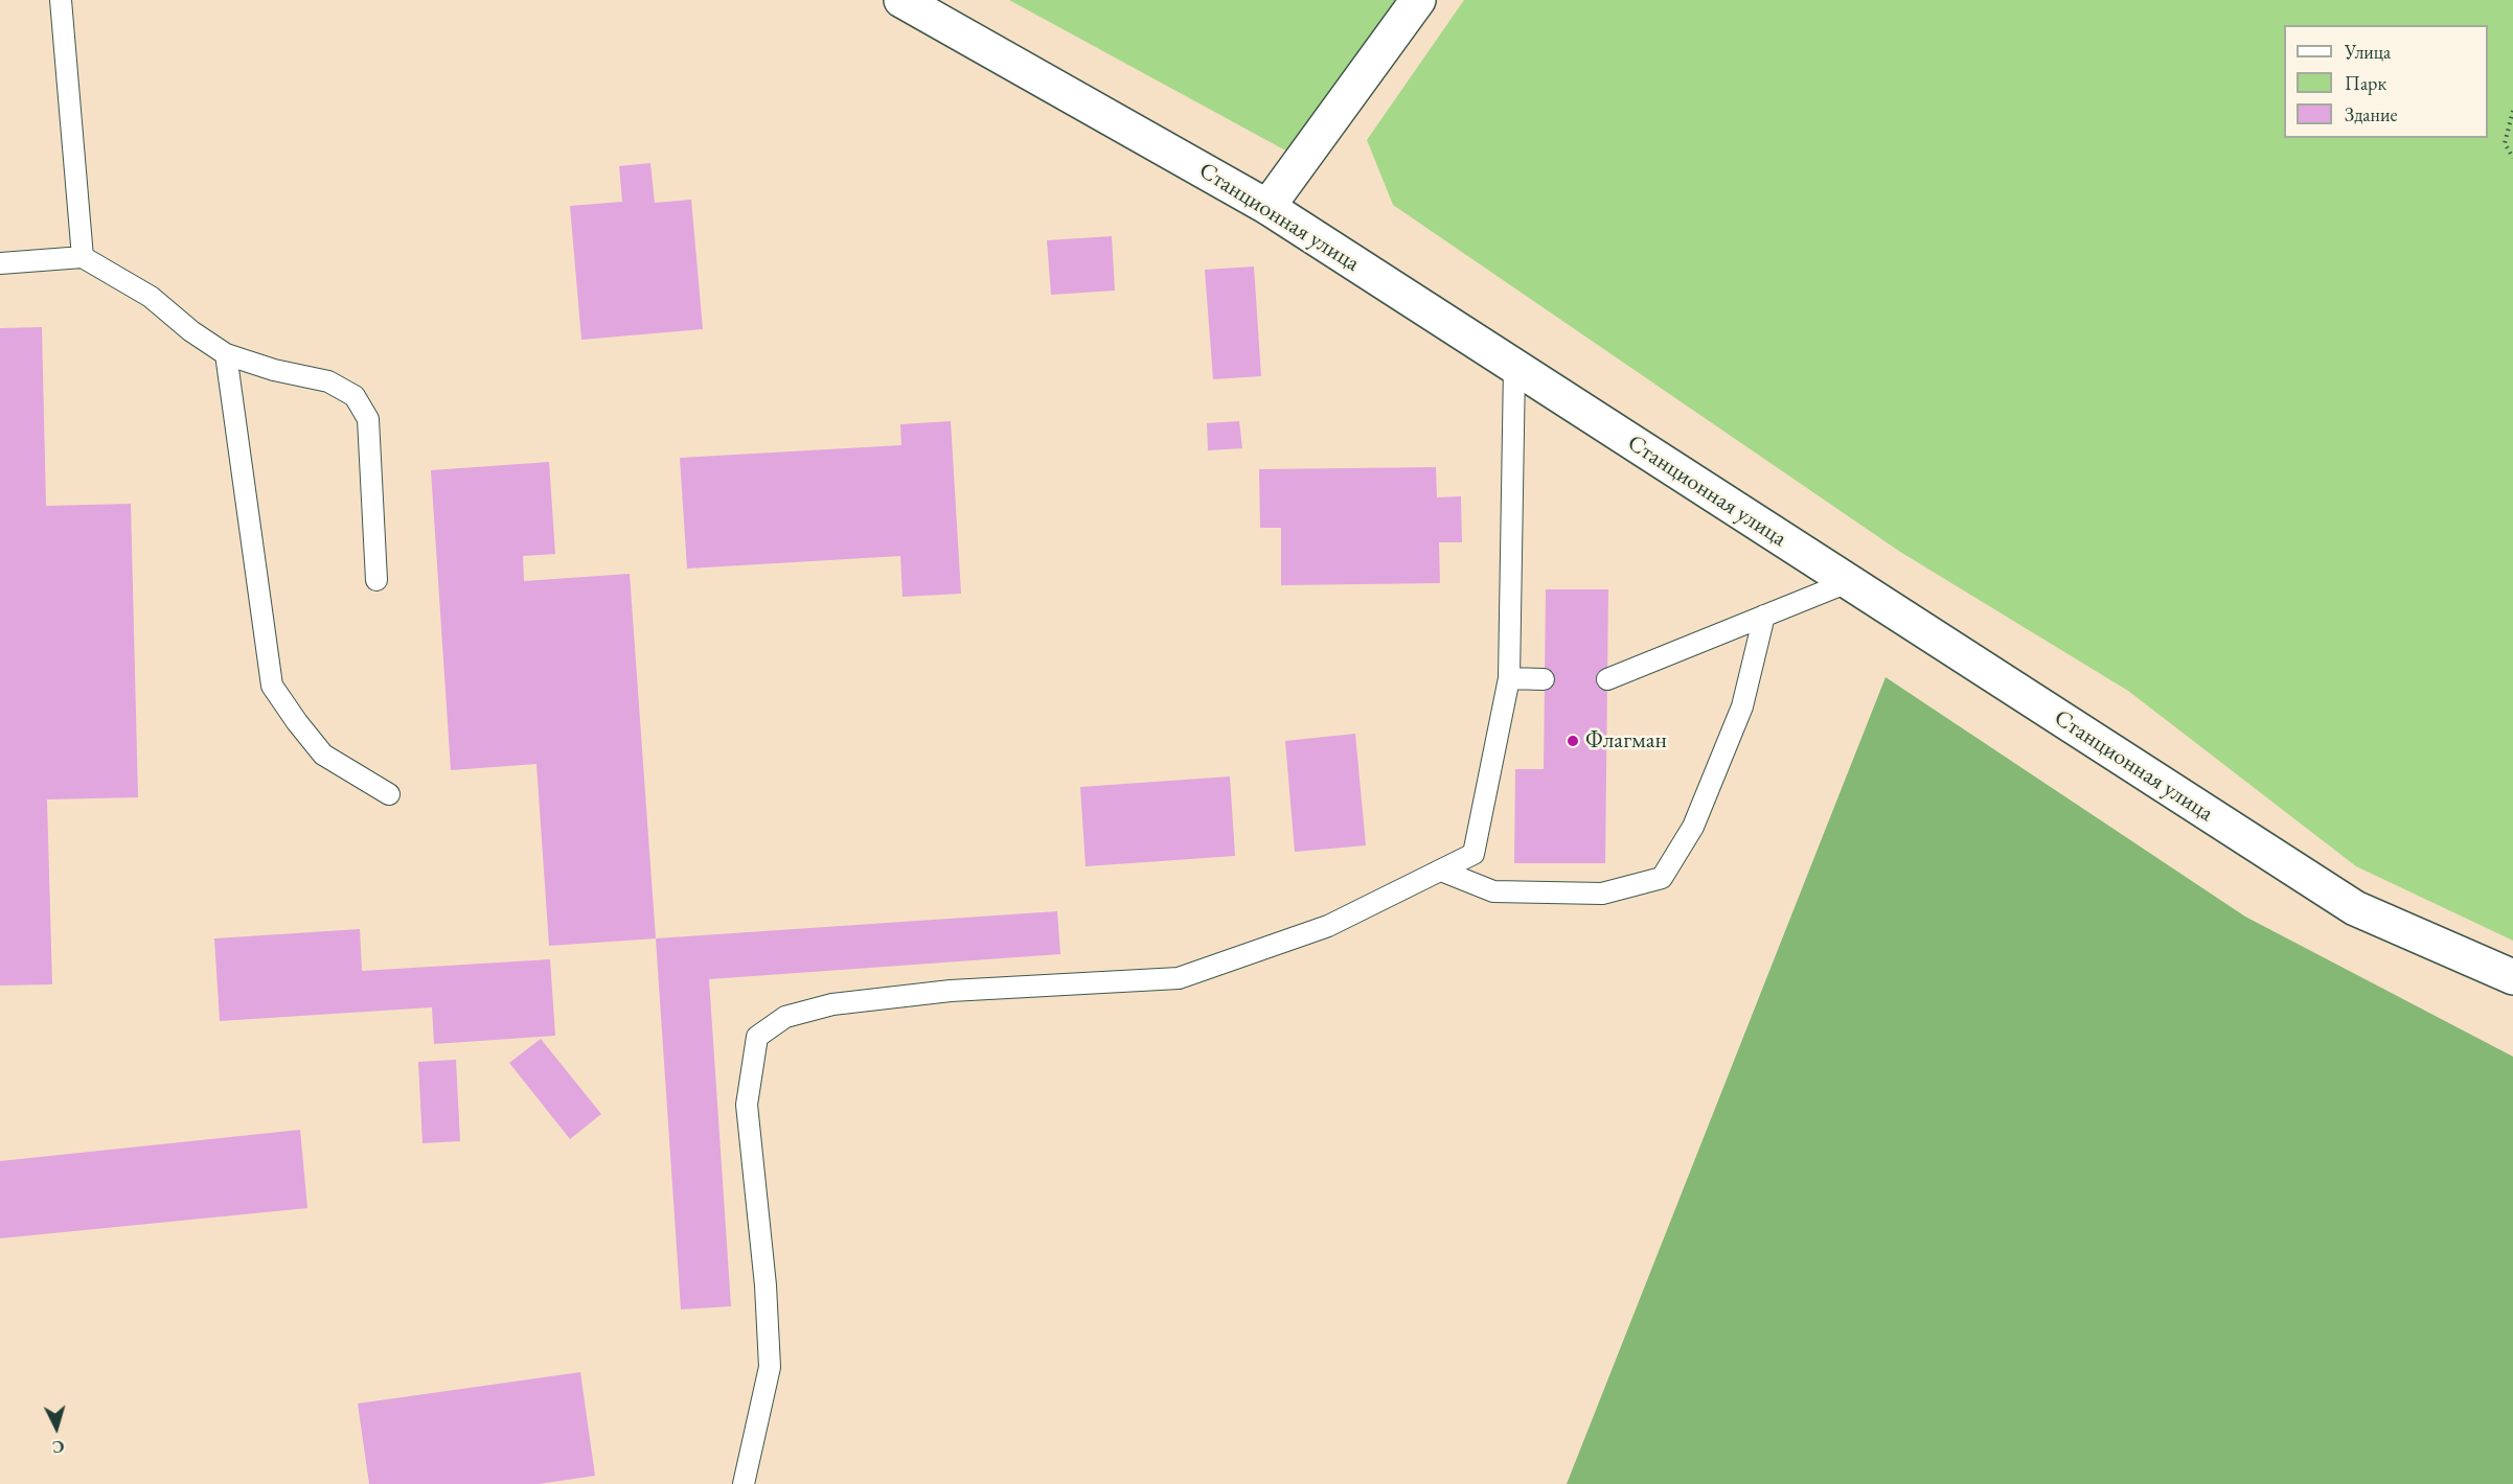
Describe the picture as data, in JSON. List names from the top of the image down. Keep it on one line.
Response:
{"streets":{"main road":["Станционная улица"]},"places":["Флагман"],"legend":["Улица","Парк","Здание"],"north":"bottom"}
